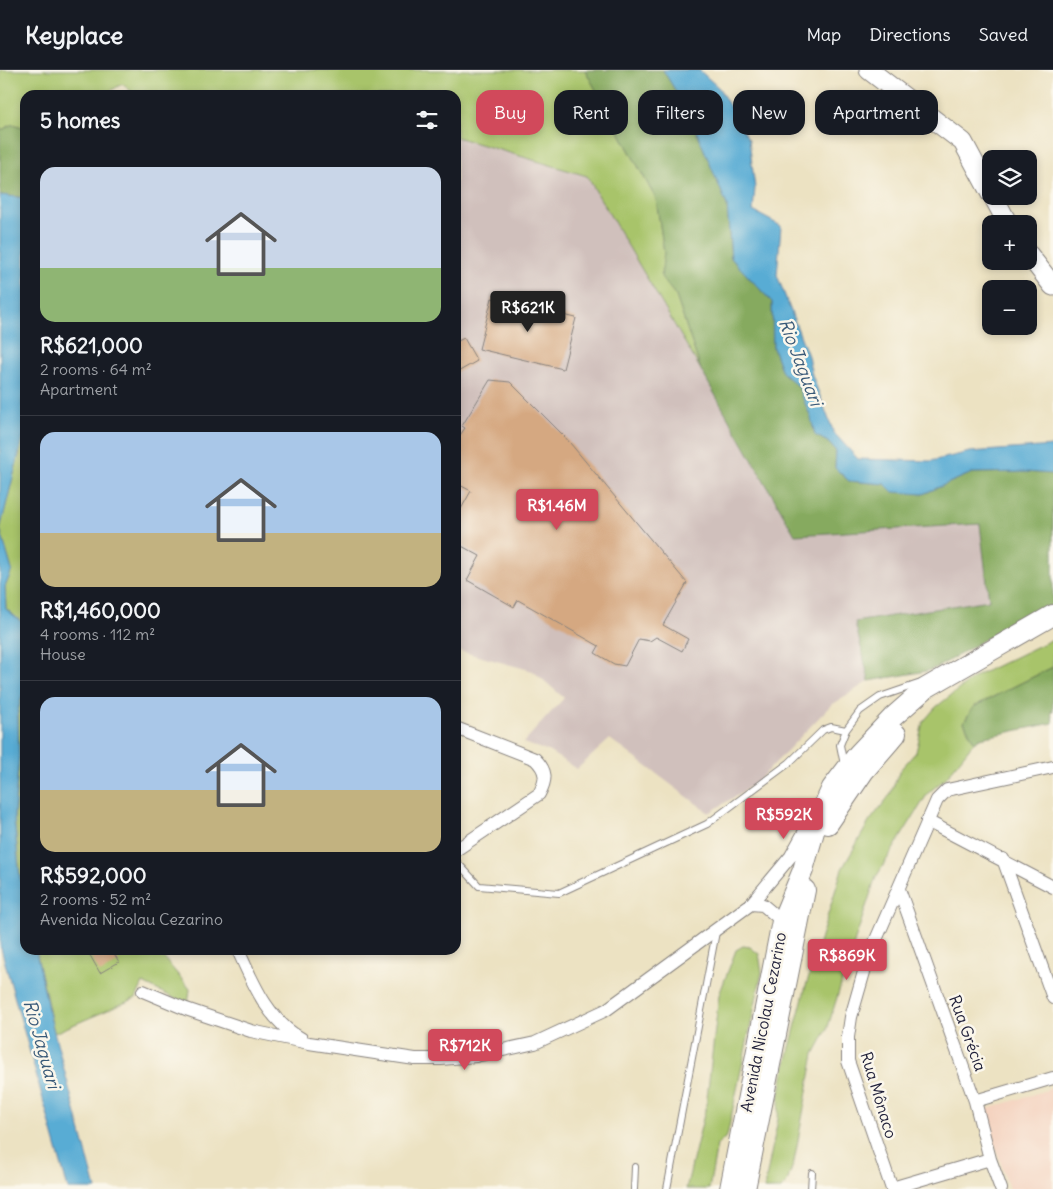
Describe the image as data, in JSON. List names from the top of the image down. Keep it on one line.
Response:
{"streets":{"main road":["Avenida Nicolau Cezarino"],"street":["Rua Grécia","Rua Mônaco"]},"crossings":[["Rua Grécia","Rua Mônaco"]],"water":["Rio Jaguari"],"page":{"header":"Keyplace","nav":["Map","Directions","Saved"],"chip":["Buy","Rent","Filters","New","Apartment"],"heading":"5 homes","map_buttons":["+","−"],"list":[{"name":"R$621,000","note":"2 rooms · 64 m² · Apartment"},{"name":"R$1,460,000","note":"4 rooms · 112 m² · House"},{"name":"R$592,000","note":"2 rooms · 52 m² · Avenida Nicolau Cezarino"}],"price":["R$621K","R$1.46M","R$592K","R$869K","R$712K"]}}
